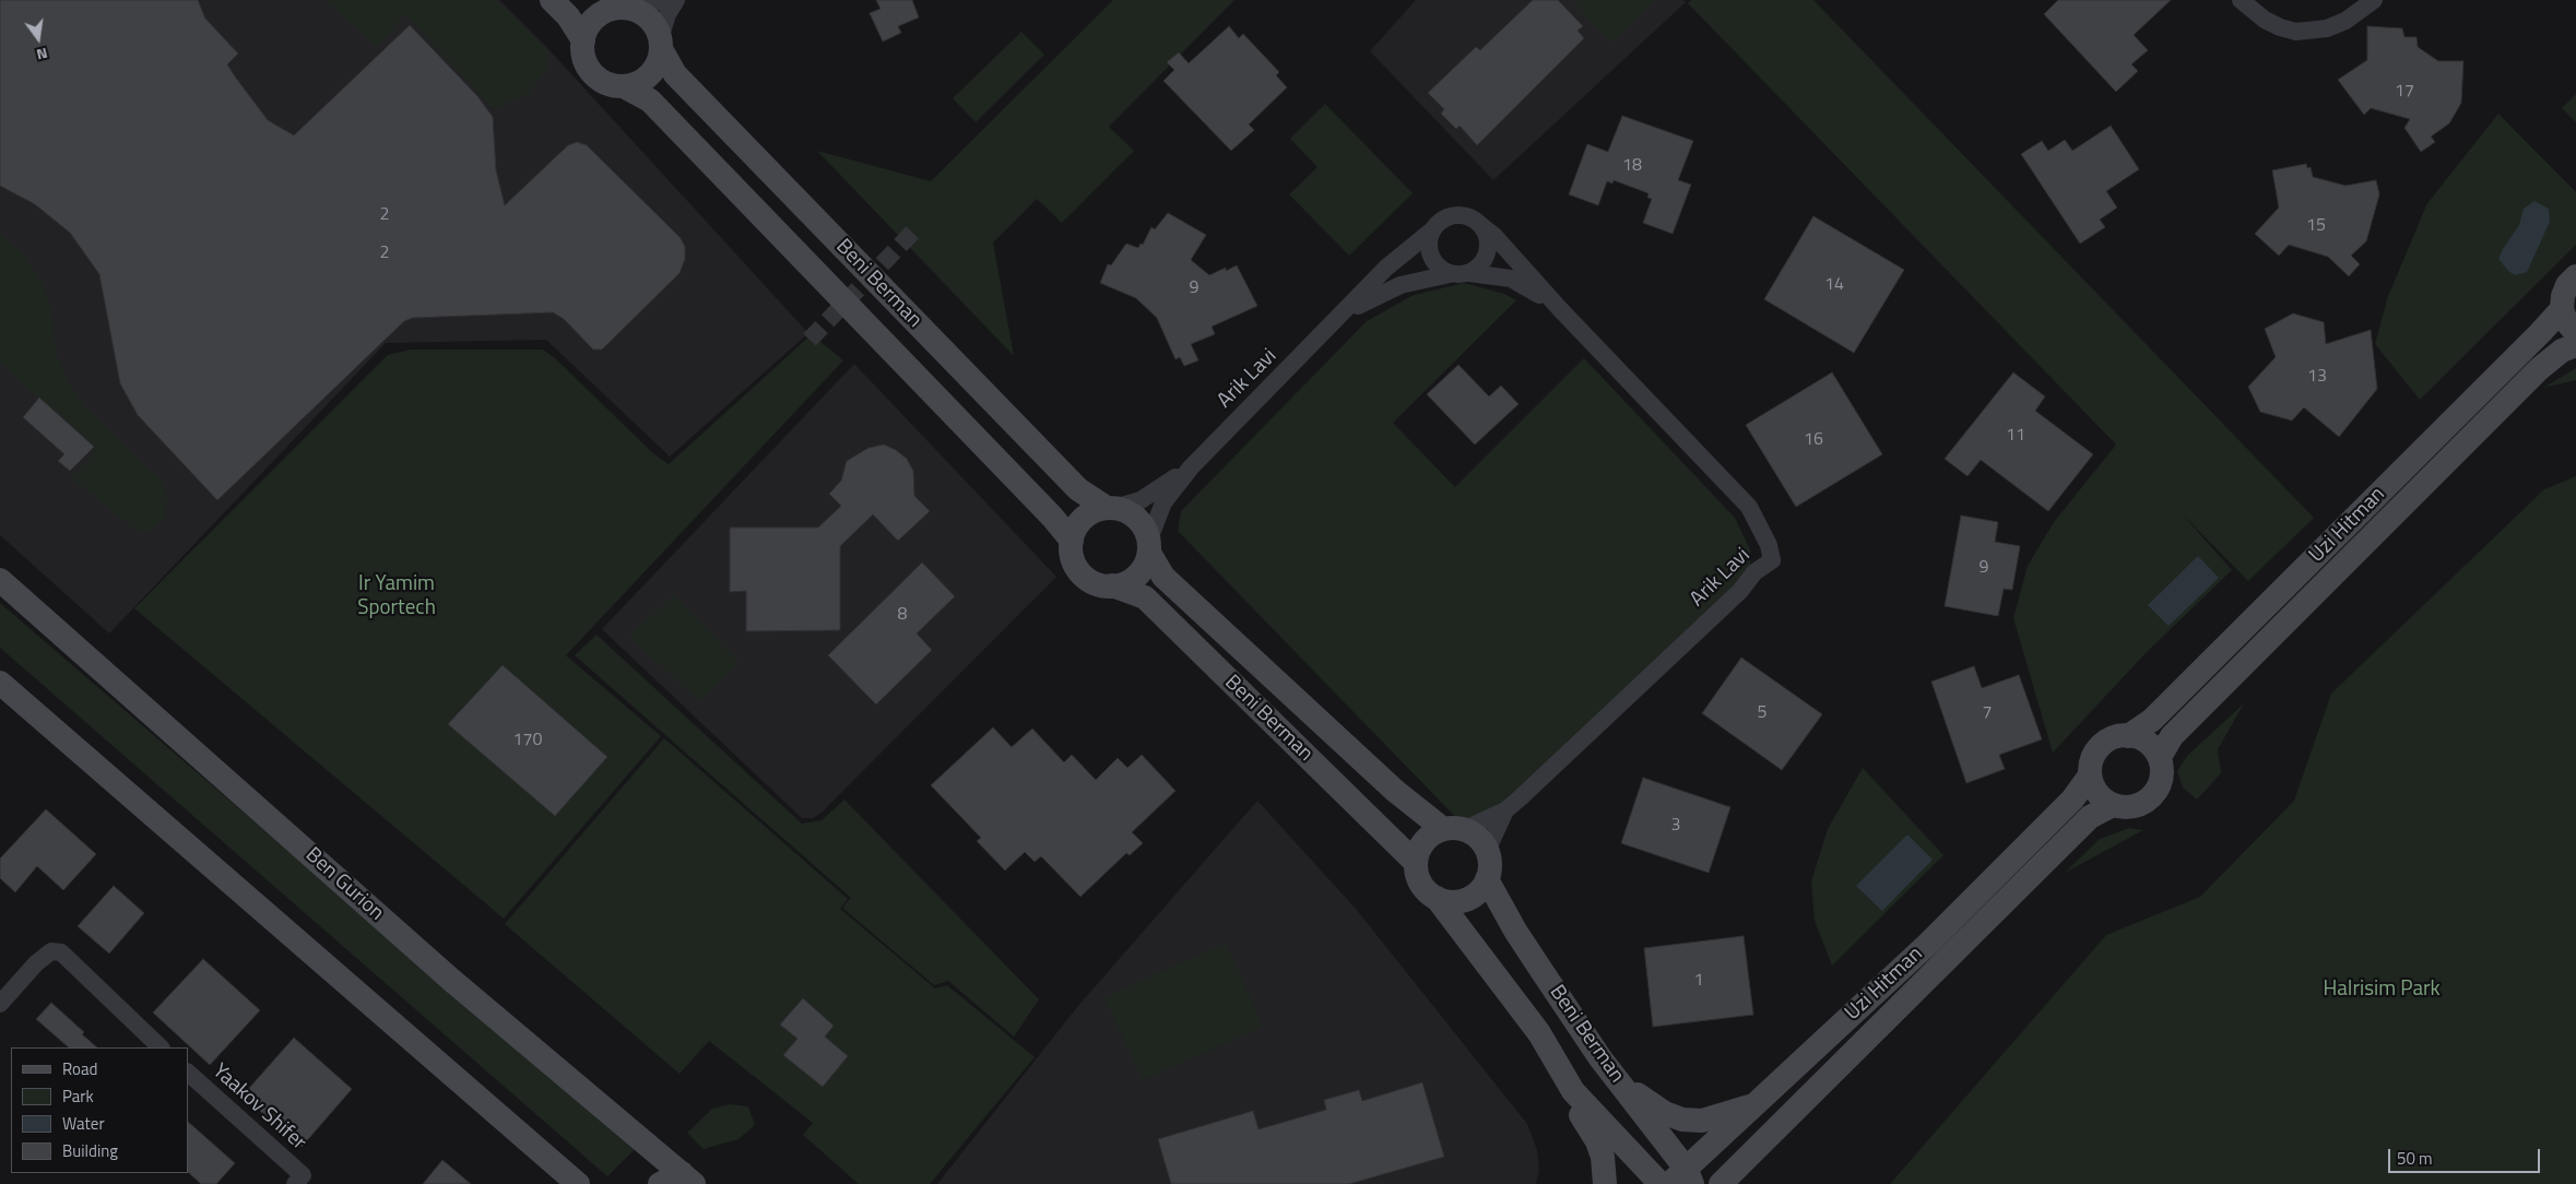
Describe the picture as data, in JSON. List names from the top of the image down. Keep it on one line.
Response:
{"streets":{"street":["Beni Berman","Arik Lavi","Uzi Hitman","Ben Gurion","Yaakov Shifer"]},"crossings":[["Beni Berman","Arik Lavi"],["Beni Berman","Uzi Hitman"]],"parks":["Ir Yamim Sportech","HaIrisim Park"],"house_numbers":["17","18","2","15","2","14","9","13","11","16","9","8","5","7","170","3","1"],"legend":["Road","Park","Water","Building"],"scale_bar":"50 m","north":"bottom"}
